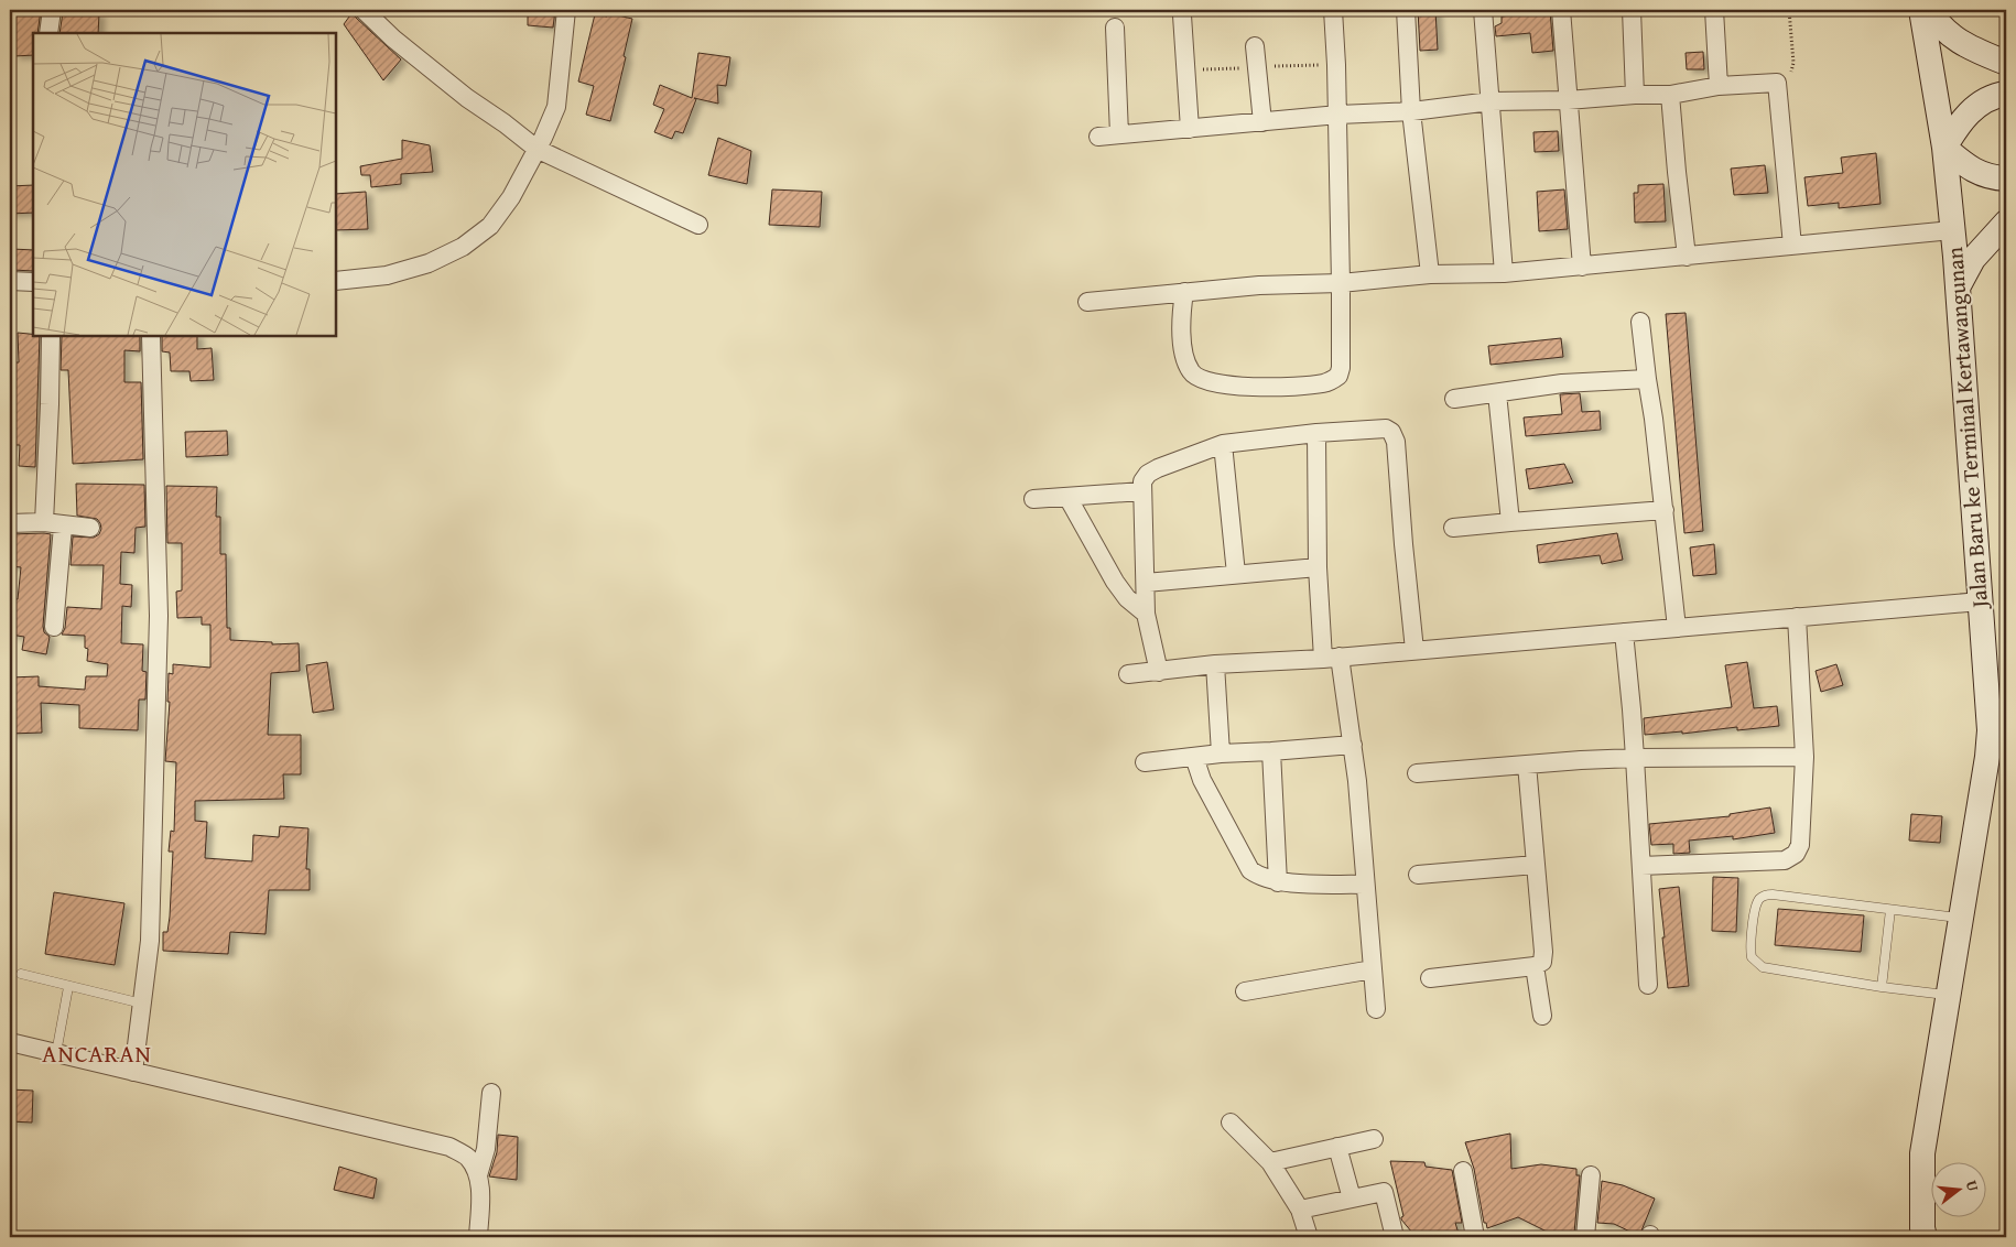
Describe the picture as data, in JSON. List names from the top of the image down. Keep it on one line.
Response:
{"streets":{"main road":["Jalan Baru ke Terminal Kertawangunan"]},"districts":["ANCARAN"],"north":"right"}
